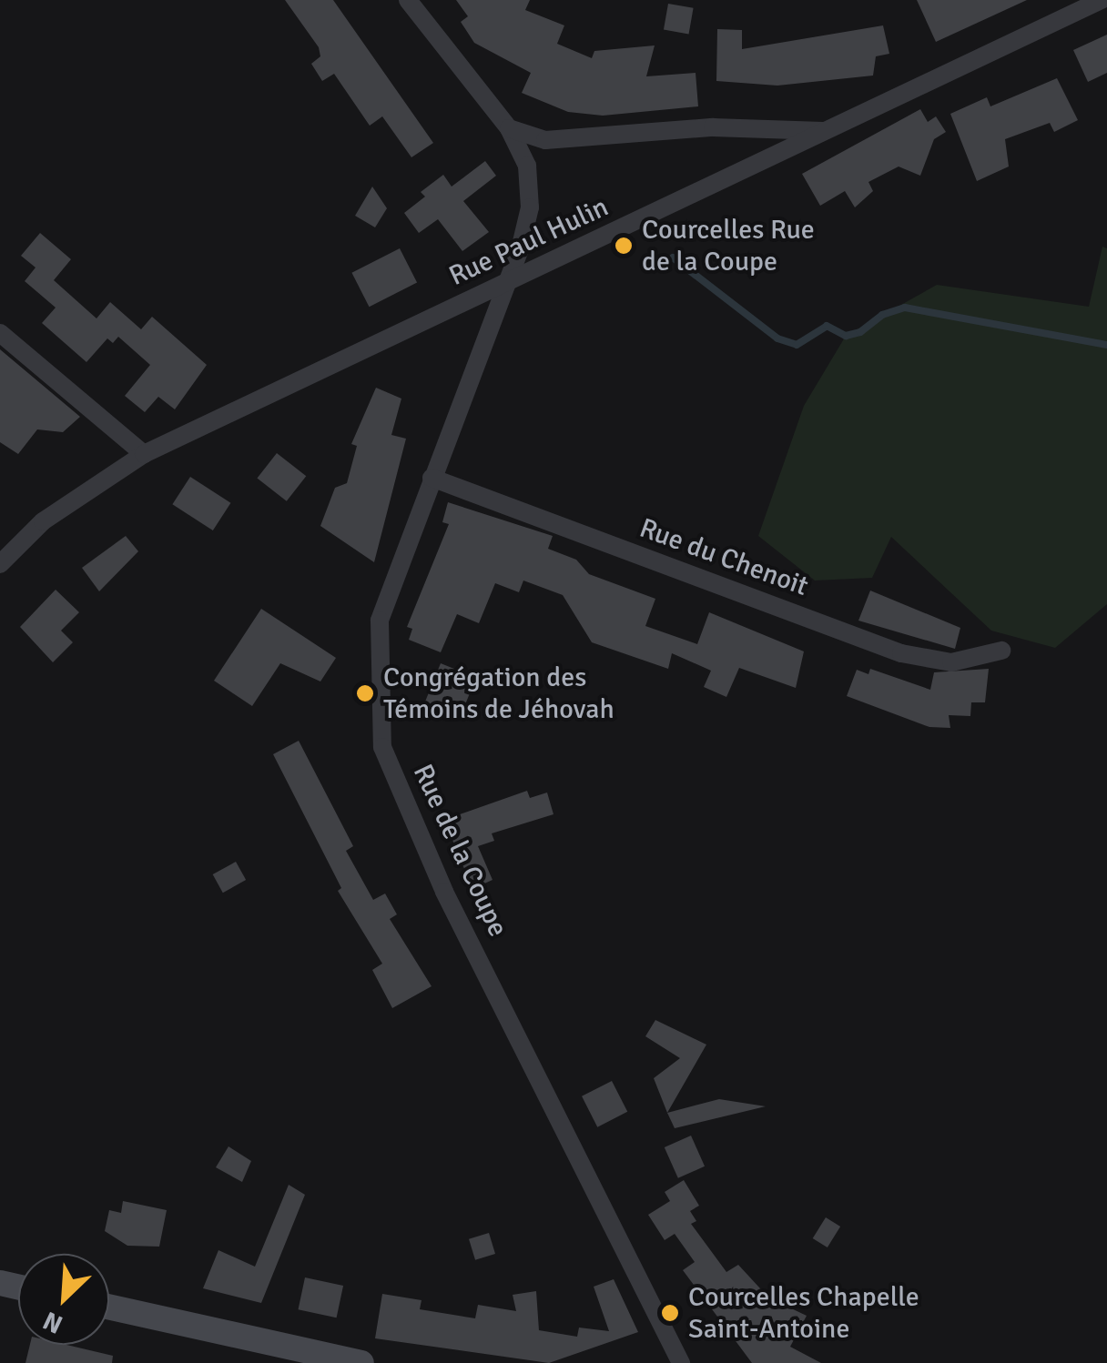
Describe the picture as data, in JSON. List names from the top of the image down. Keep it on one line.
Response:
{"streets":{"street":["Rue Paul Hulin","Rue du Chenoit","Rue de la Coupe"]},"crossings":[["Rue Paul Hulin","Rue de la Coupe"],["Rue du Chenoit","Rue de la Coupe"]],"places":["Courcelles Rue de la Coupe","Congrégation des Témoins de Jéhovah","Courcelles Chapelle Saint-Antoine"],"north":"bottom left"}
